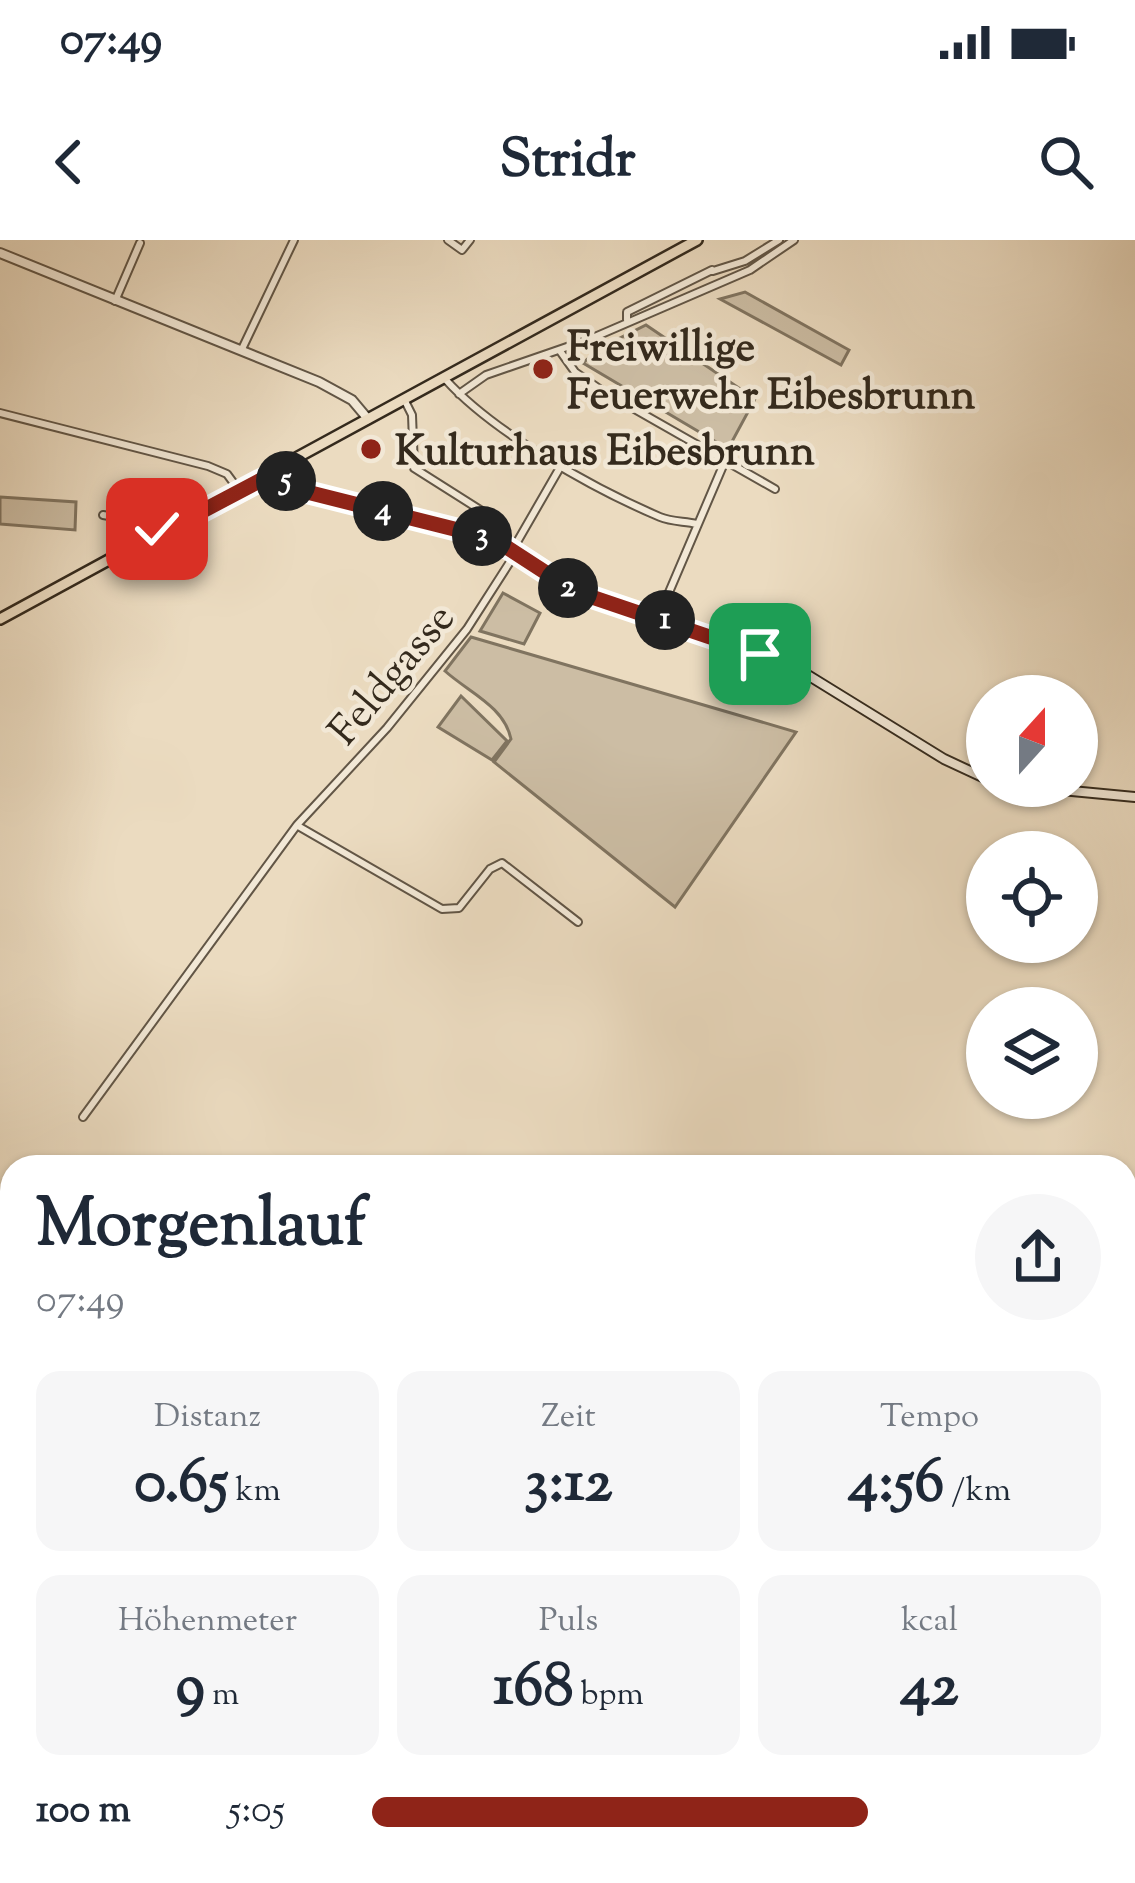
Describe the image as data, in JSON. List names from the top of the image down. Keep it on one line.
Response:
{"streets":{"street":["Feldgasse"]},"places":["Freiwillige Feuerwehr Eibesbrunn","Kulturhaus Eibesbrunn"],"north":"top","page":{"status":"07:49","header":"Stridr","pins":["5","4","3","2","1"],"heading":["Morgenlauf","07:49"],"stats":[["Distanz","0.65 km"],["Zeit","3:12"],["Tempo","4:56 /km"],["Höhenmeter","9 m"],["Puls","168 bpm"],["kcal","42"]],"list":[{"name":"100 m","note":"5:05"}]}}
